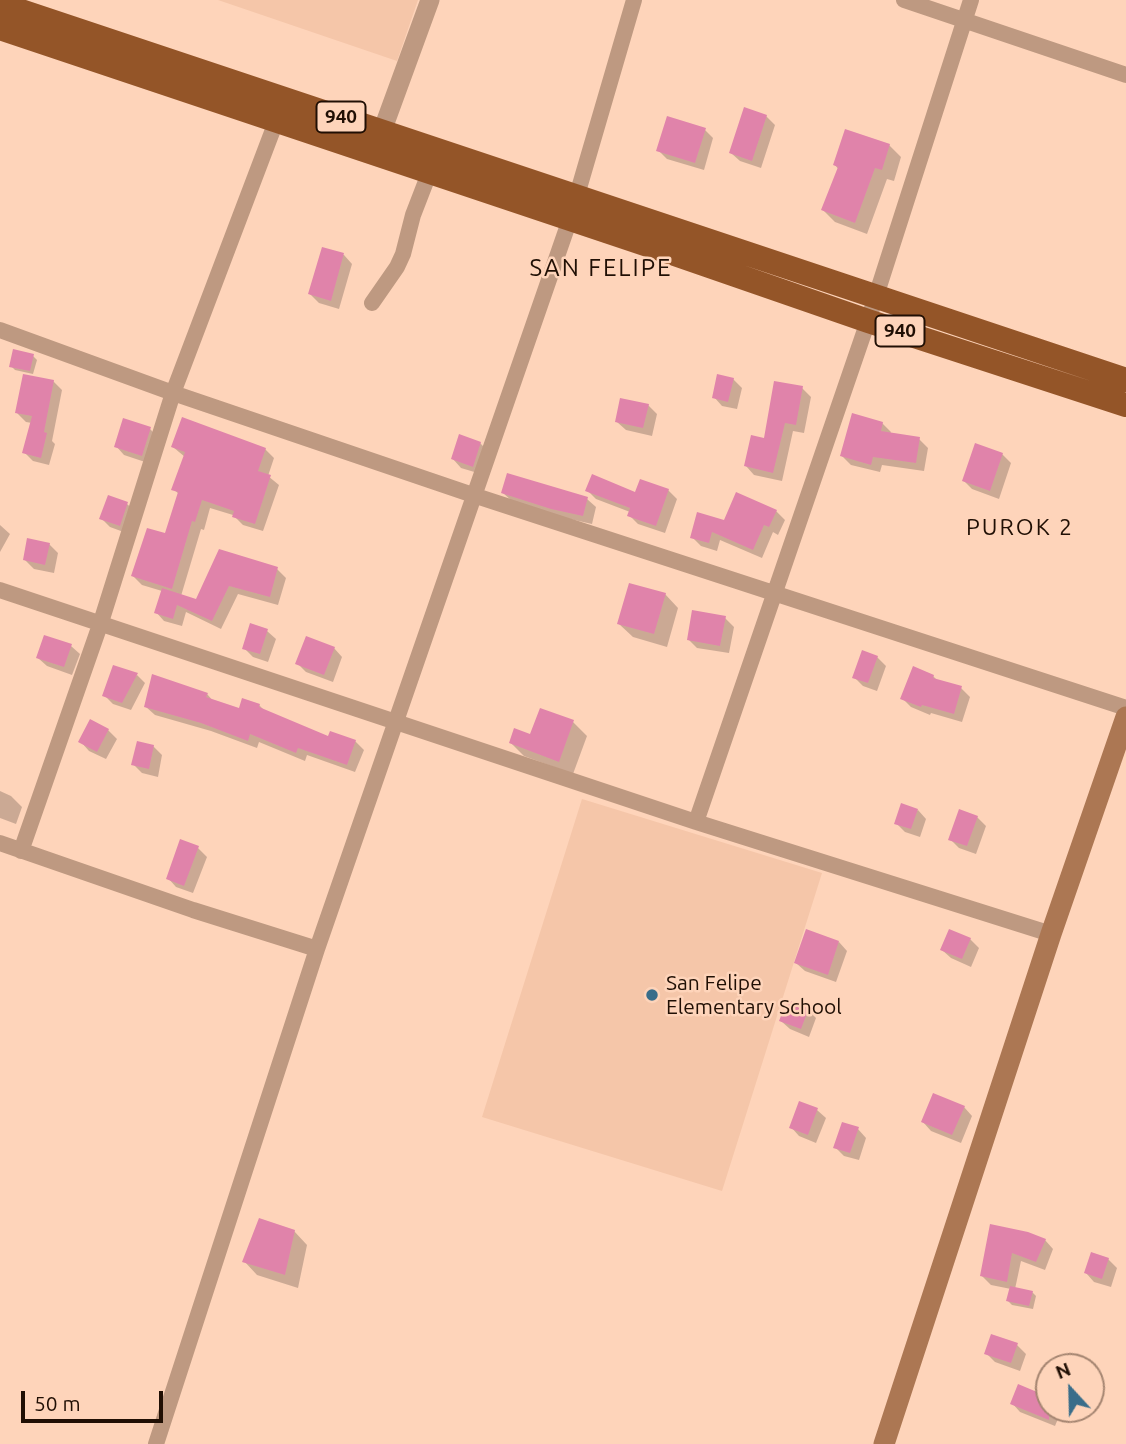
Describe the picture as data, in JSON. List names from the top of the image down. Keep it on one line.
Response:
{"streets":{"highway":["940"]},"districts":["SAN FELIPE","PUROK 2"],"places":["San Felipe Elementary School"],"scale_bar":"50 m","north":"top"}
